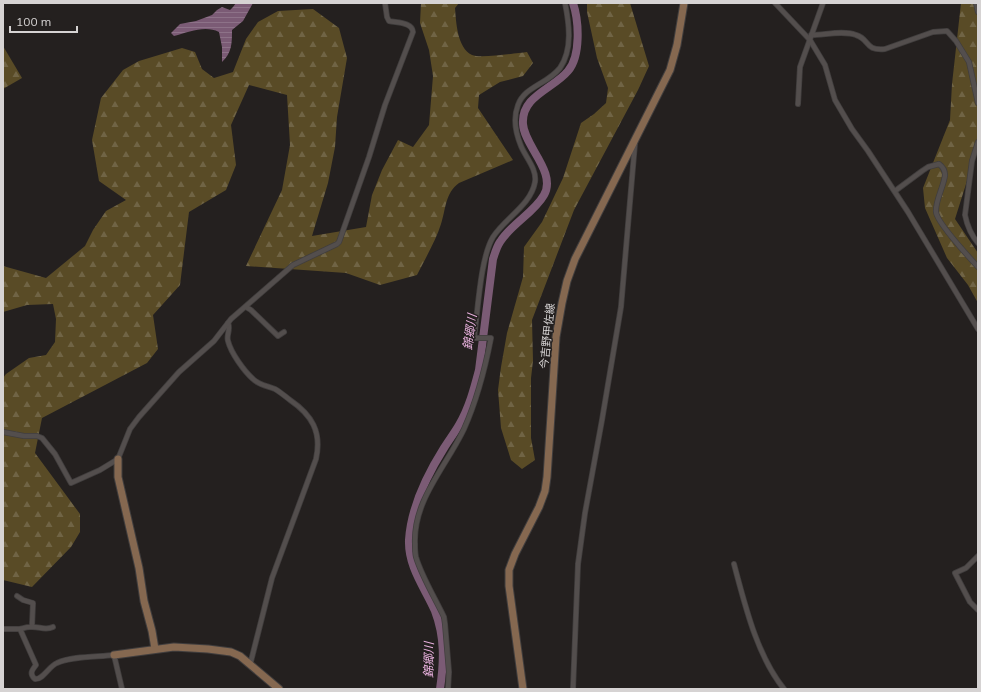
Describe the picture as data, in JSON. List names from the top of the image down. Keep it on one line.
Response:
{"streets":{"main road":["今吉野甲佐線"]},"water":["錦郷川"],"scale_bar":"100 m"}
